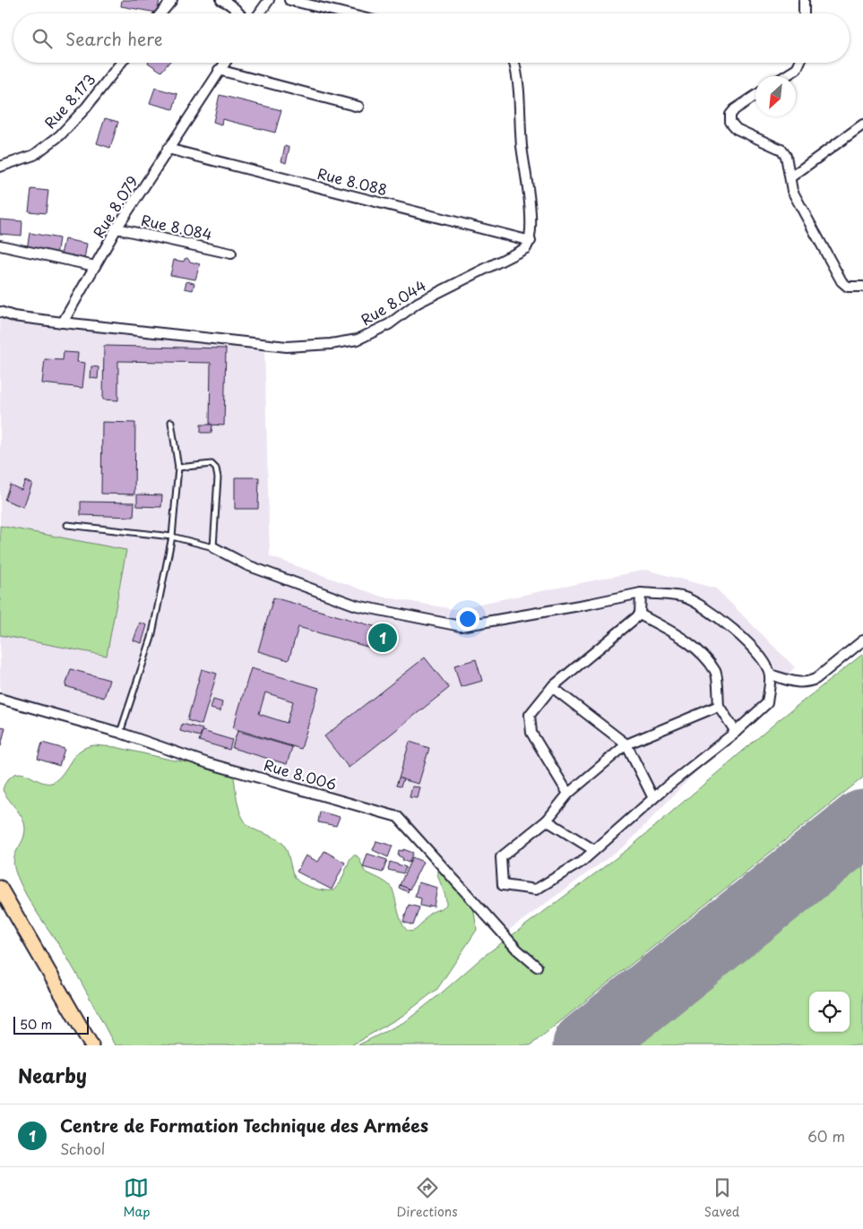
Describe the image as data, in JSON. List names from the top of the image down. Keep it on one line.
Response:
{"streets":{"street":["Rue 8.173","Rue 8.088","Rue 8.079","Rue 8.084","Rue 8.044","Rue 8.006"]},"crossings":[["Rue 8.088","Rue 8.079"],["Rue 8.088","Rue 8.044"],["Rue 8.079","Rue 8.084"],["Rue 8.079","Rue 8.044"]],"scale_bar":"50 m","north":"bottom left","page":{"search":"Search here","pins":"1","scale":"50 m","heading":"Nearby","list":[{"mark":"1","name":"Centre de Formation Technique des Armées","note":"School","value":"60 m"}],"nav":["Map","Directions","Saved"]}}
